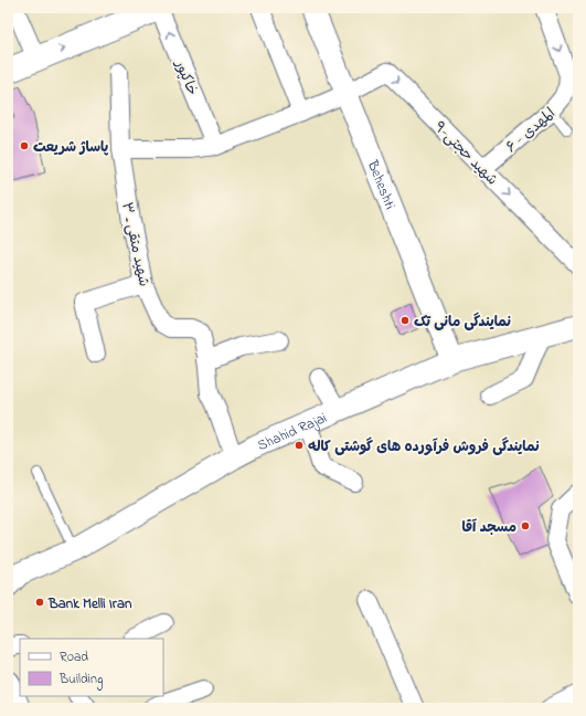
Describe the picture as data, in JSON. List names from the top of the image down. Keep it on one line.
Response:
{"streets":{"street":["خاکپور","المهدی - ۶","شهید حجتی-۹","Beheshti","شهید متقی ـ ۳","Shahid Rajai"]},"crossings":[["المهدی - ۶","شهید حجتی-۹"],["شهید حجتی-۹","Beheshti"],["Beheshti","Shahid Rajai"],["شهید متقی ـ ۳","Shahid Rajai"]],"one_way":["المهدی - ۶","شهید حجتی-۹"],"places":["پاساژ شریعت","نمایندگی مانی تک","نمایندگی فروش فرآورده های گوشتی کاله","مسجد آقا","Bank Melli Iran"],"legend":["Road","Building"]}
